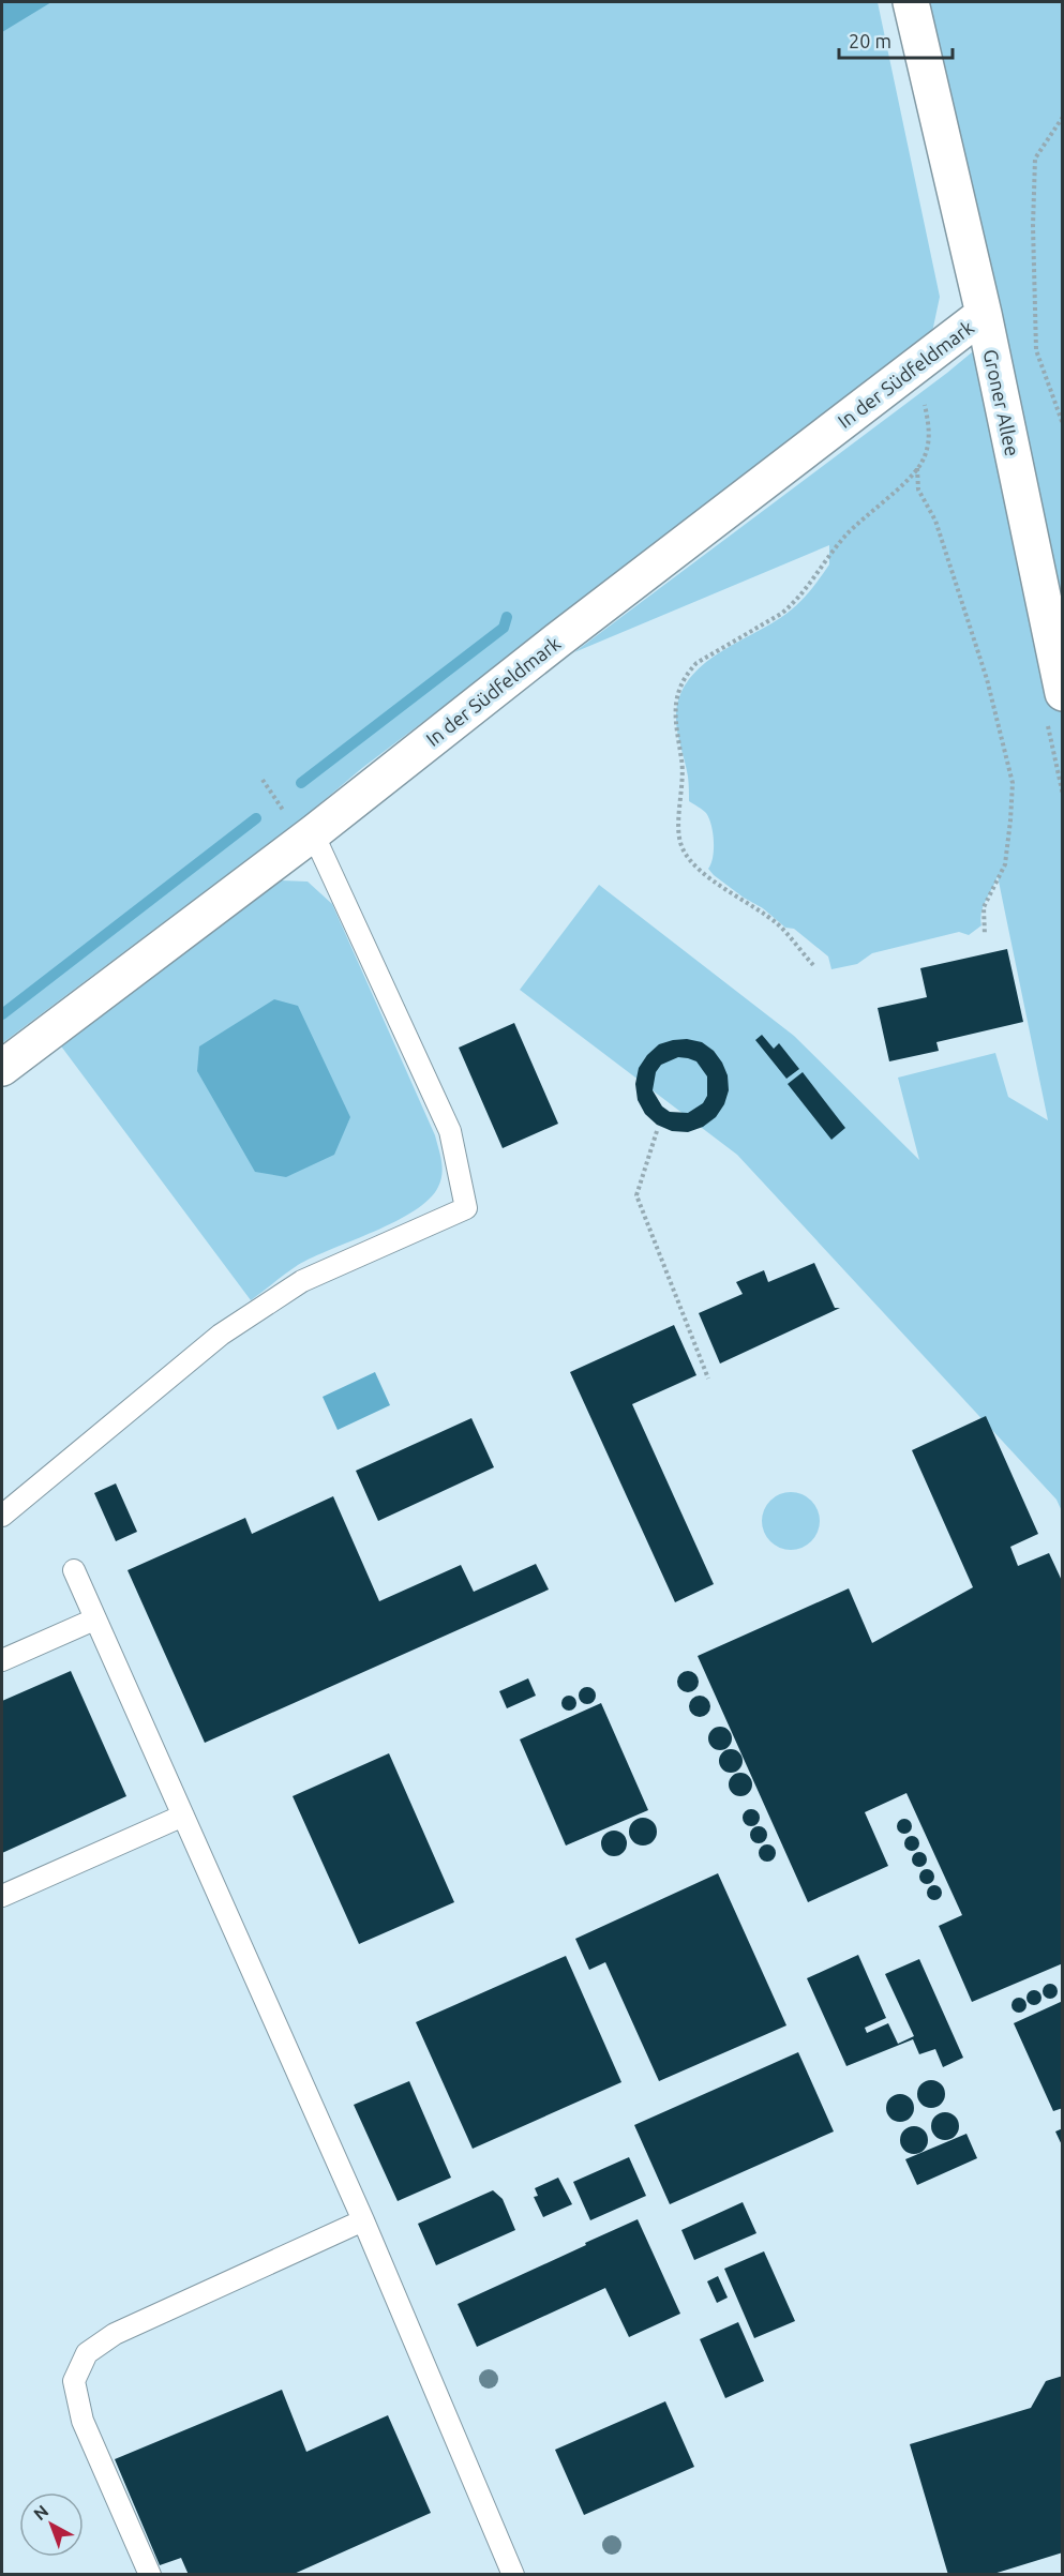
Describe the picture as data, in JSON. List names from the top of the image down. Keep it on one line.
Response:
{"streets":{"street":["In der Südfeldmark","Groner Allee"]},"crossings":[["In der Südfeldmark","Groner Allee"]],"scale_bar":"20 m","north":"top left"}
